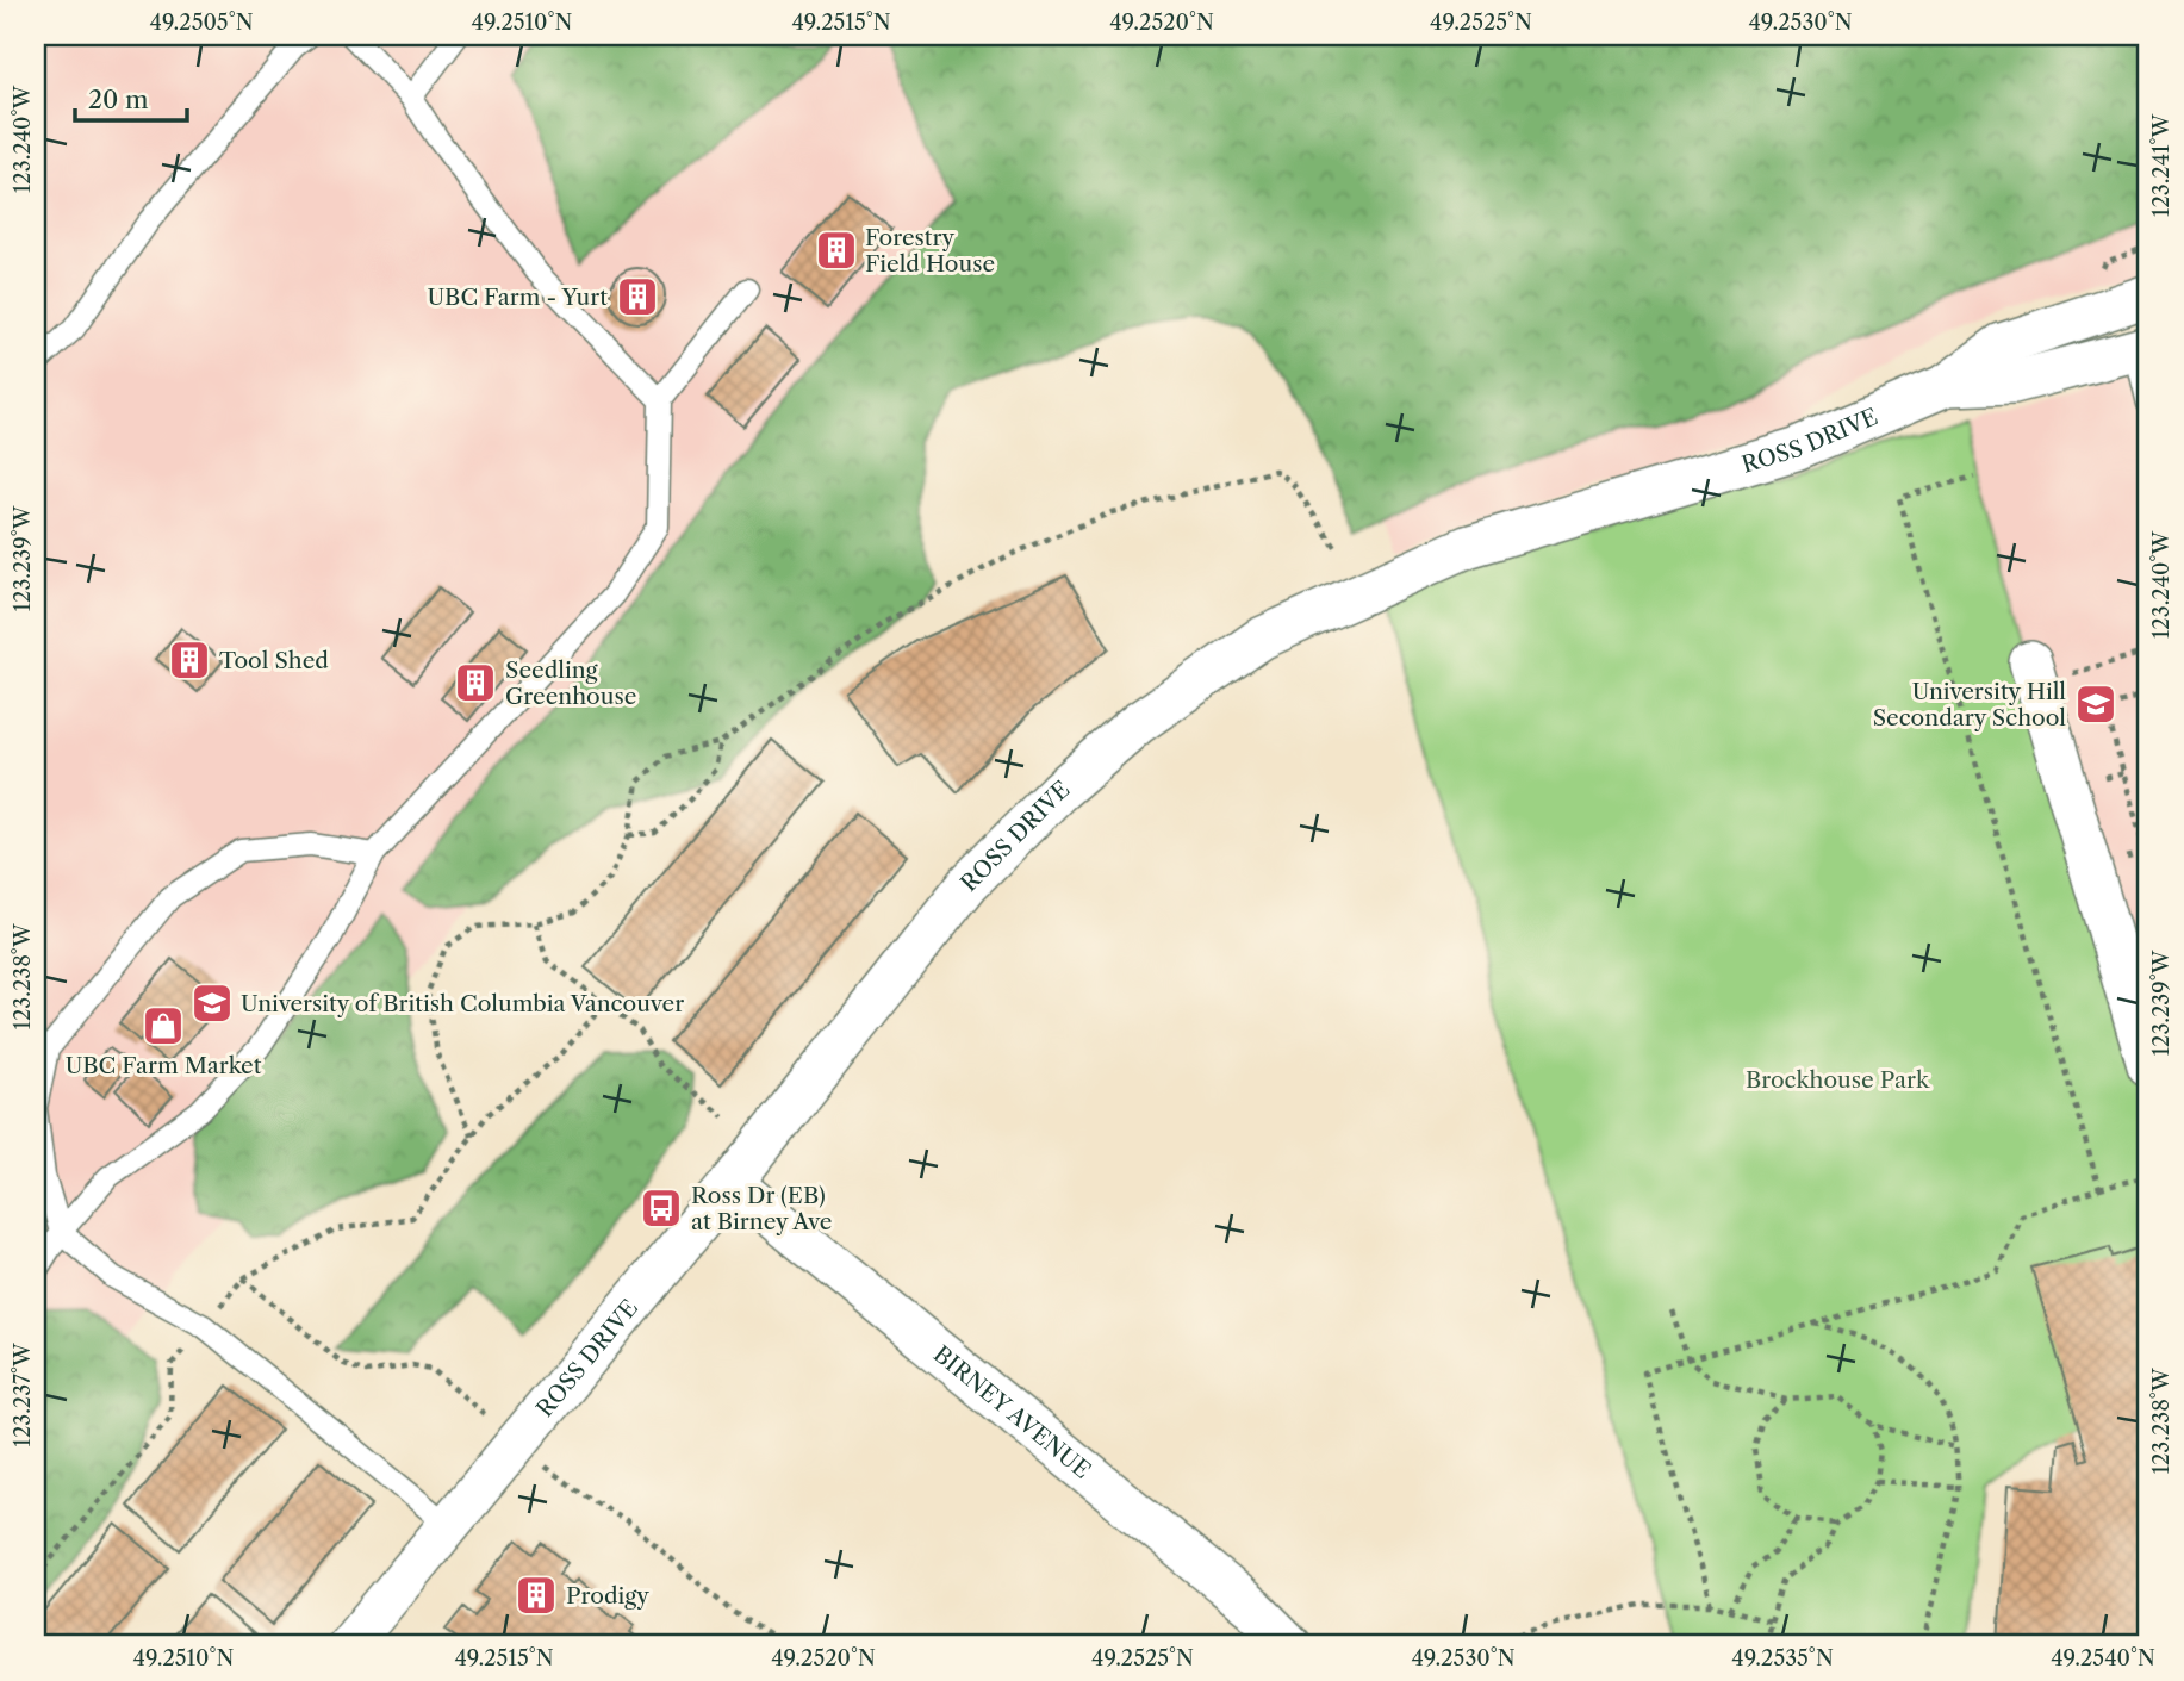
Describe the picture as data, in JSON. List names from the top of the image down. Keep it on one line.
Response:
{"streets":{"street":["ROSS DRIVE","BIRNEY AVENUE"]},"crossings":[["ROSS DRIVE","BIRNEY AVENUE"]],"parks":["Brockhouse Park"],"places":{"building":["Forestry Field House","UBC Farm - Yurt","Tool Shed","Seedling Greenhouse","Prodigy"],"school or university":["University Hill Secondary School","University of British Columbia Vancouver"],"shop":["UBC Farm Market"],"bus stop":["Ross Dr (EB) at Birney Ave"]},"scale_bar":"20 m","coordinates":["49.2505°N","49.2510°N","49.2515°N","49.2520°N","49.2525°N","49.2530°N","123.240°W","123.241°W","123.239°W","123.238°W","123.237°W","49.2535°N","49.2540°N"]}
